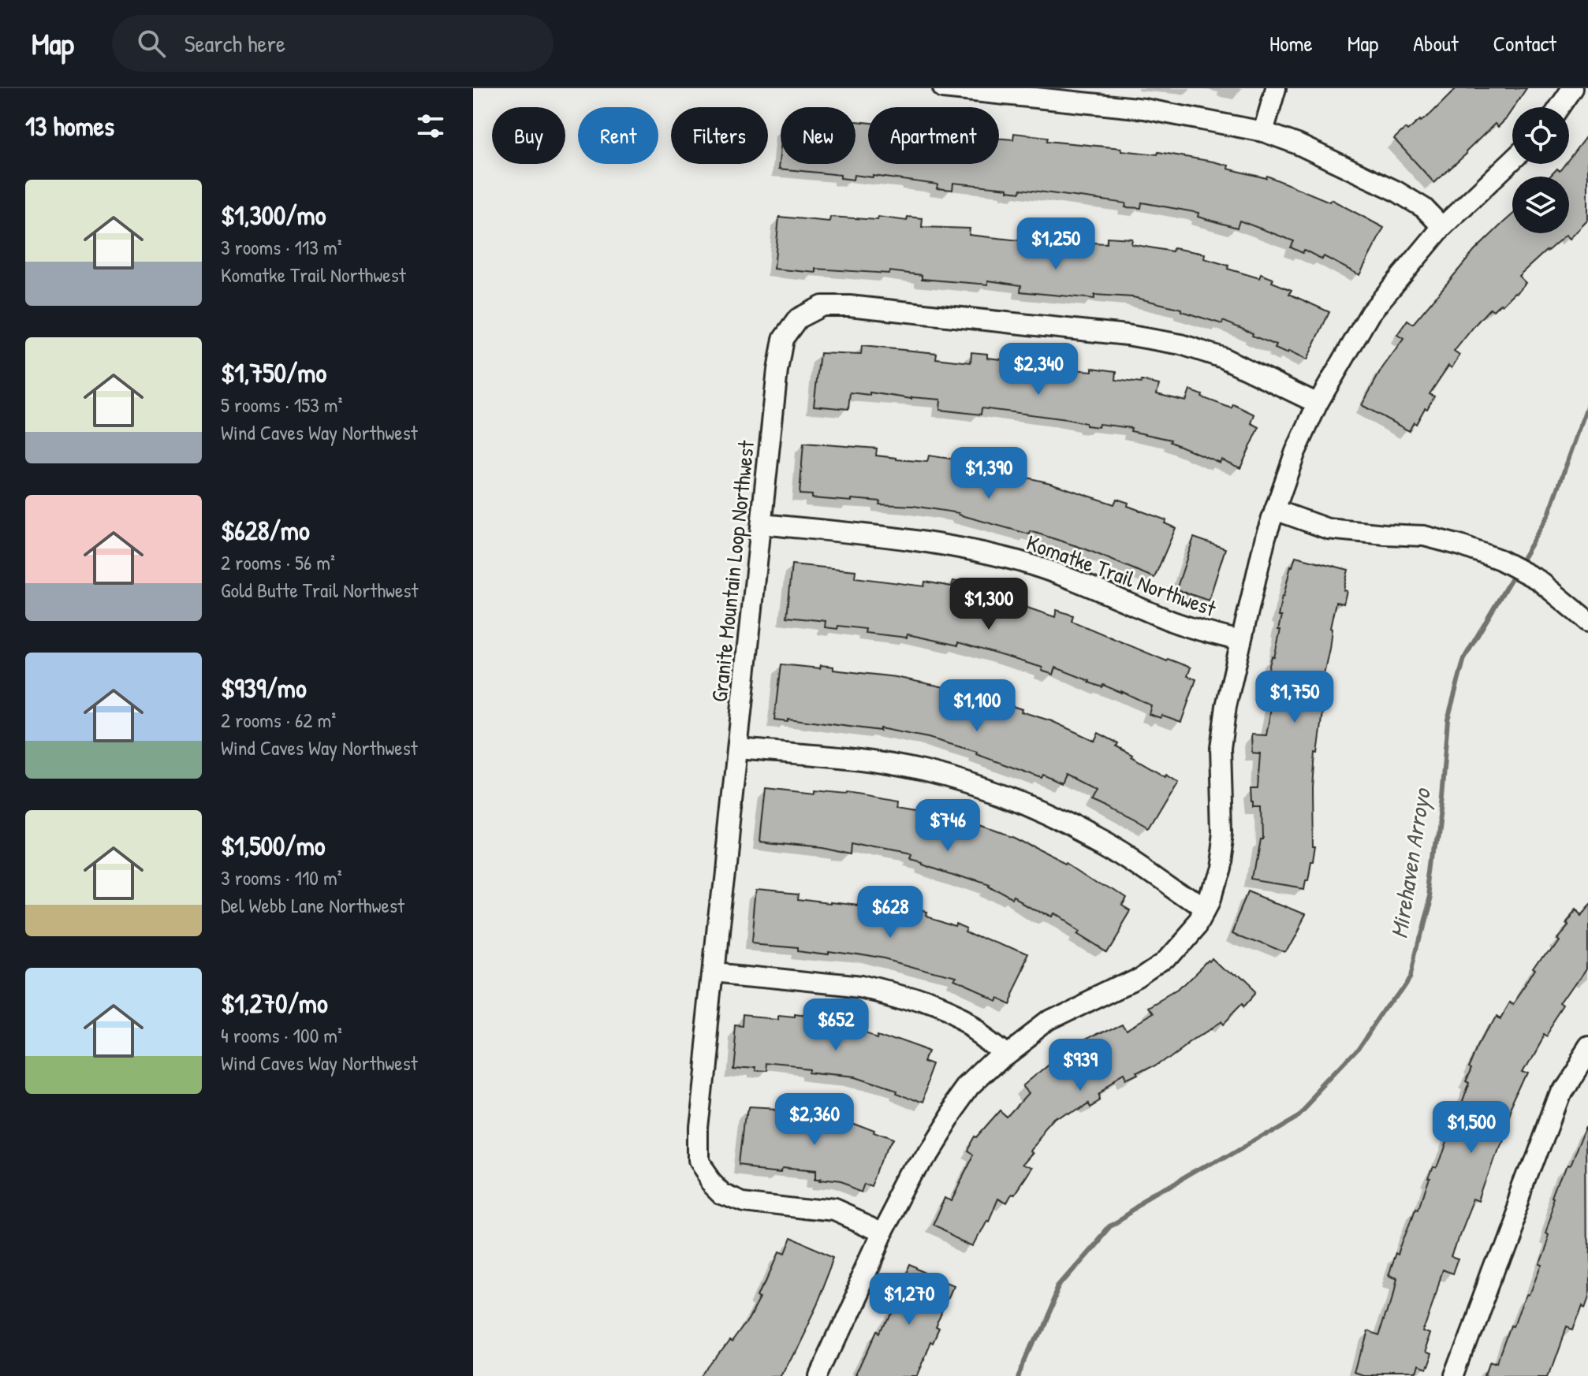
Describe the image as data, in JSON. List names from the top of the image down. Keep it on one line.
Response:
{"streets":{"street":["Granite Mountain Loop Northwest","Komatke Trail Northwest"]},"crossings":[["Granite Mountain Loop Northwest","Komatke Trail Northwest"]],"water":["Mirehaven Arroyo"],"page":{"header":"Map","search":"Search here","nav":["Home","Map","About","Contact"],"heading":"13 homes","chip":["Buy","Rent","Filters","New","Apartment"],"list":[{"name":"$1,300/mo","note":"3 rooms · 113 m² · Komatke Trail Northwest"},{"name":"$1,750/mo","note":"5 rooms · 153 m² · Wind Caves Way Northwest"},{"name":"$628/mo","note":"2 rooms · 56 m² · Gold Butte Trail Northwest"},{"name":"$939/mo","note":"2 rooms · 62 m² · Wind Caves Way Northwest"},{"name":"$1,500/mo","note":"3 rooms · 110 m² · Del Webb Lane Northwest"},{"name":"$1,270/mo","note":"4 rooms · 100 m² · Wind Caves Way Northwest"}],"price":["$1,250","$2,340","$1,390","$1,300","$1,750","$1,100","$746","$628","$652","$939","$2,360","$1,500","$1,270"]}}
